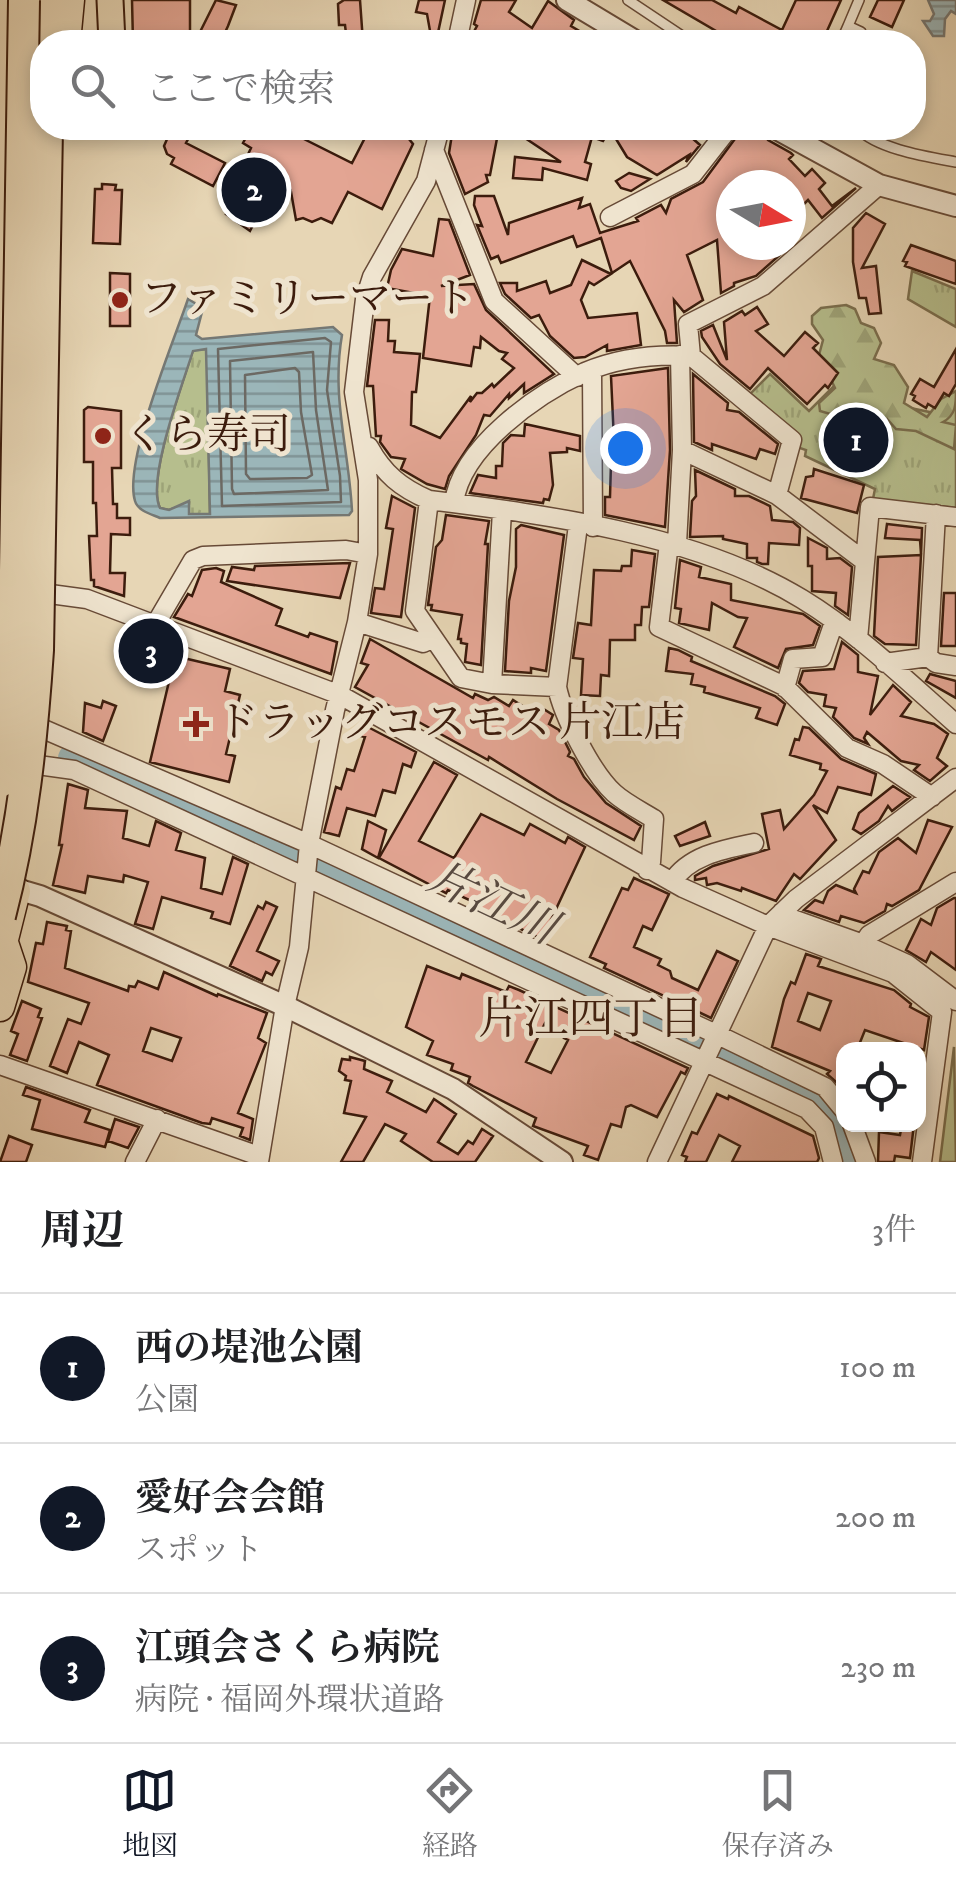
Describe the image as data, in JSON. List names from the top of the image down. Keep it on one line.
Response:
{"districts":["片江四丁目"],"water":["片江川"],"places":{"other":["ファミリーマート","くら寿司"],"health":["ドラッグコスモス 片江店"]},"north":"right","page":{"search":"ここで検索","pins":["2","1","3"],"heading":["周辺","3件"],"list":[{"mark":"1","name":"西の堤池公園","note":"公園","value":"100 m"},{"mark":"2","name":"愛好会会館","note":"スポット","value":"200 m"},{"mark":"3","name":"江頭会さくら病院","note":"病院 · 福岡外環状道路","value":"230 m"}],"nav":["地図","経路","保存済み"]}}
